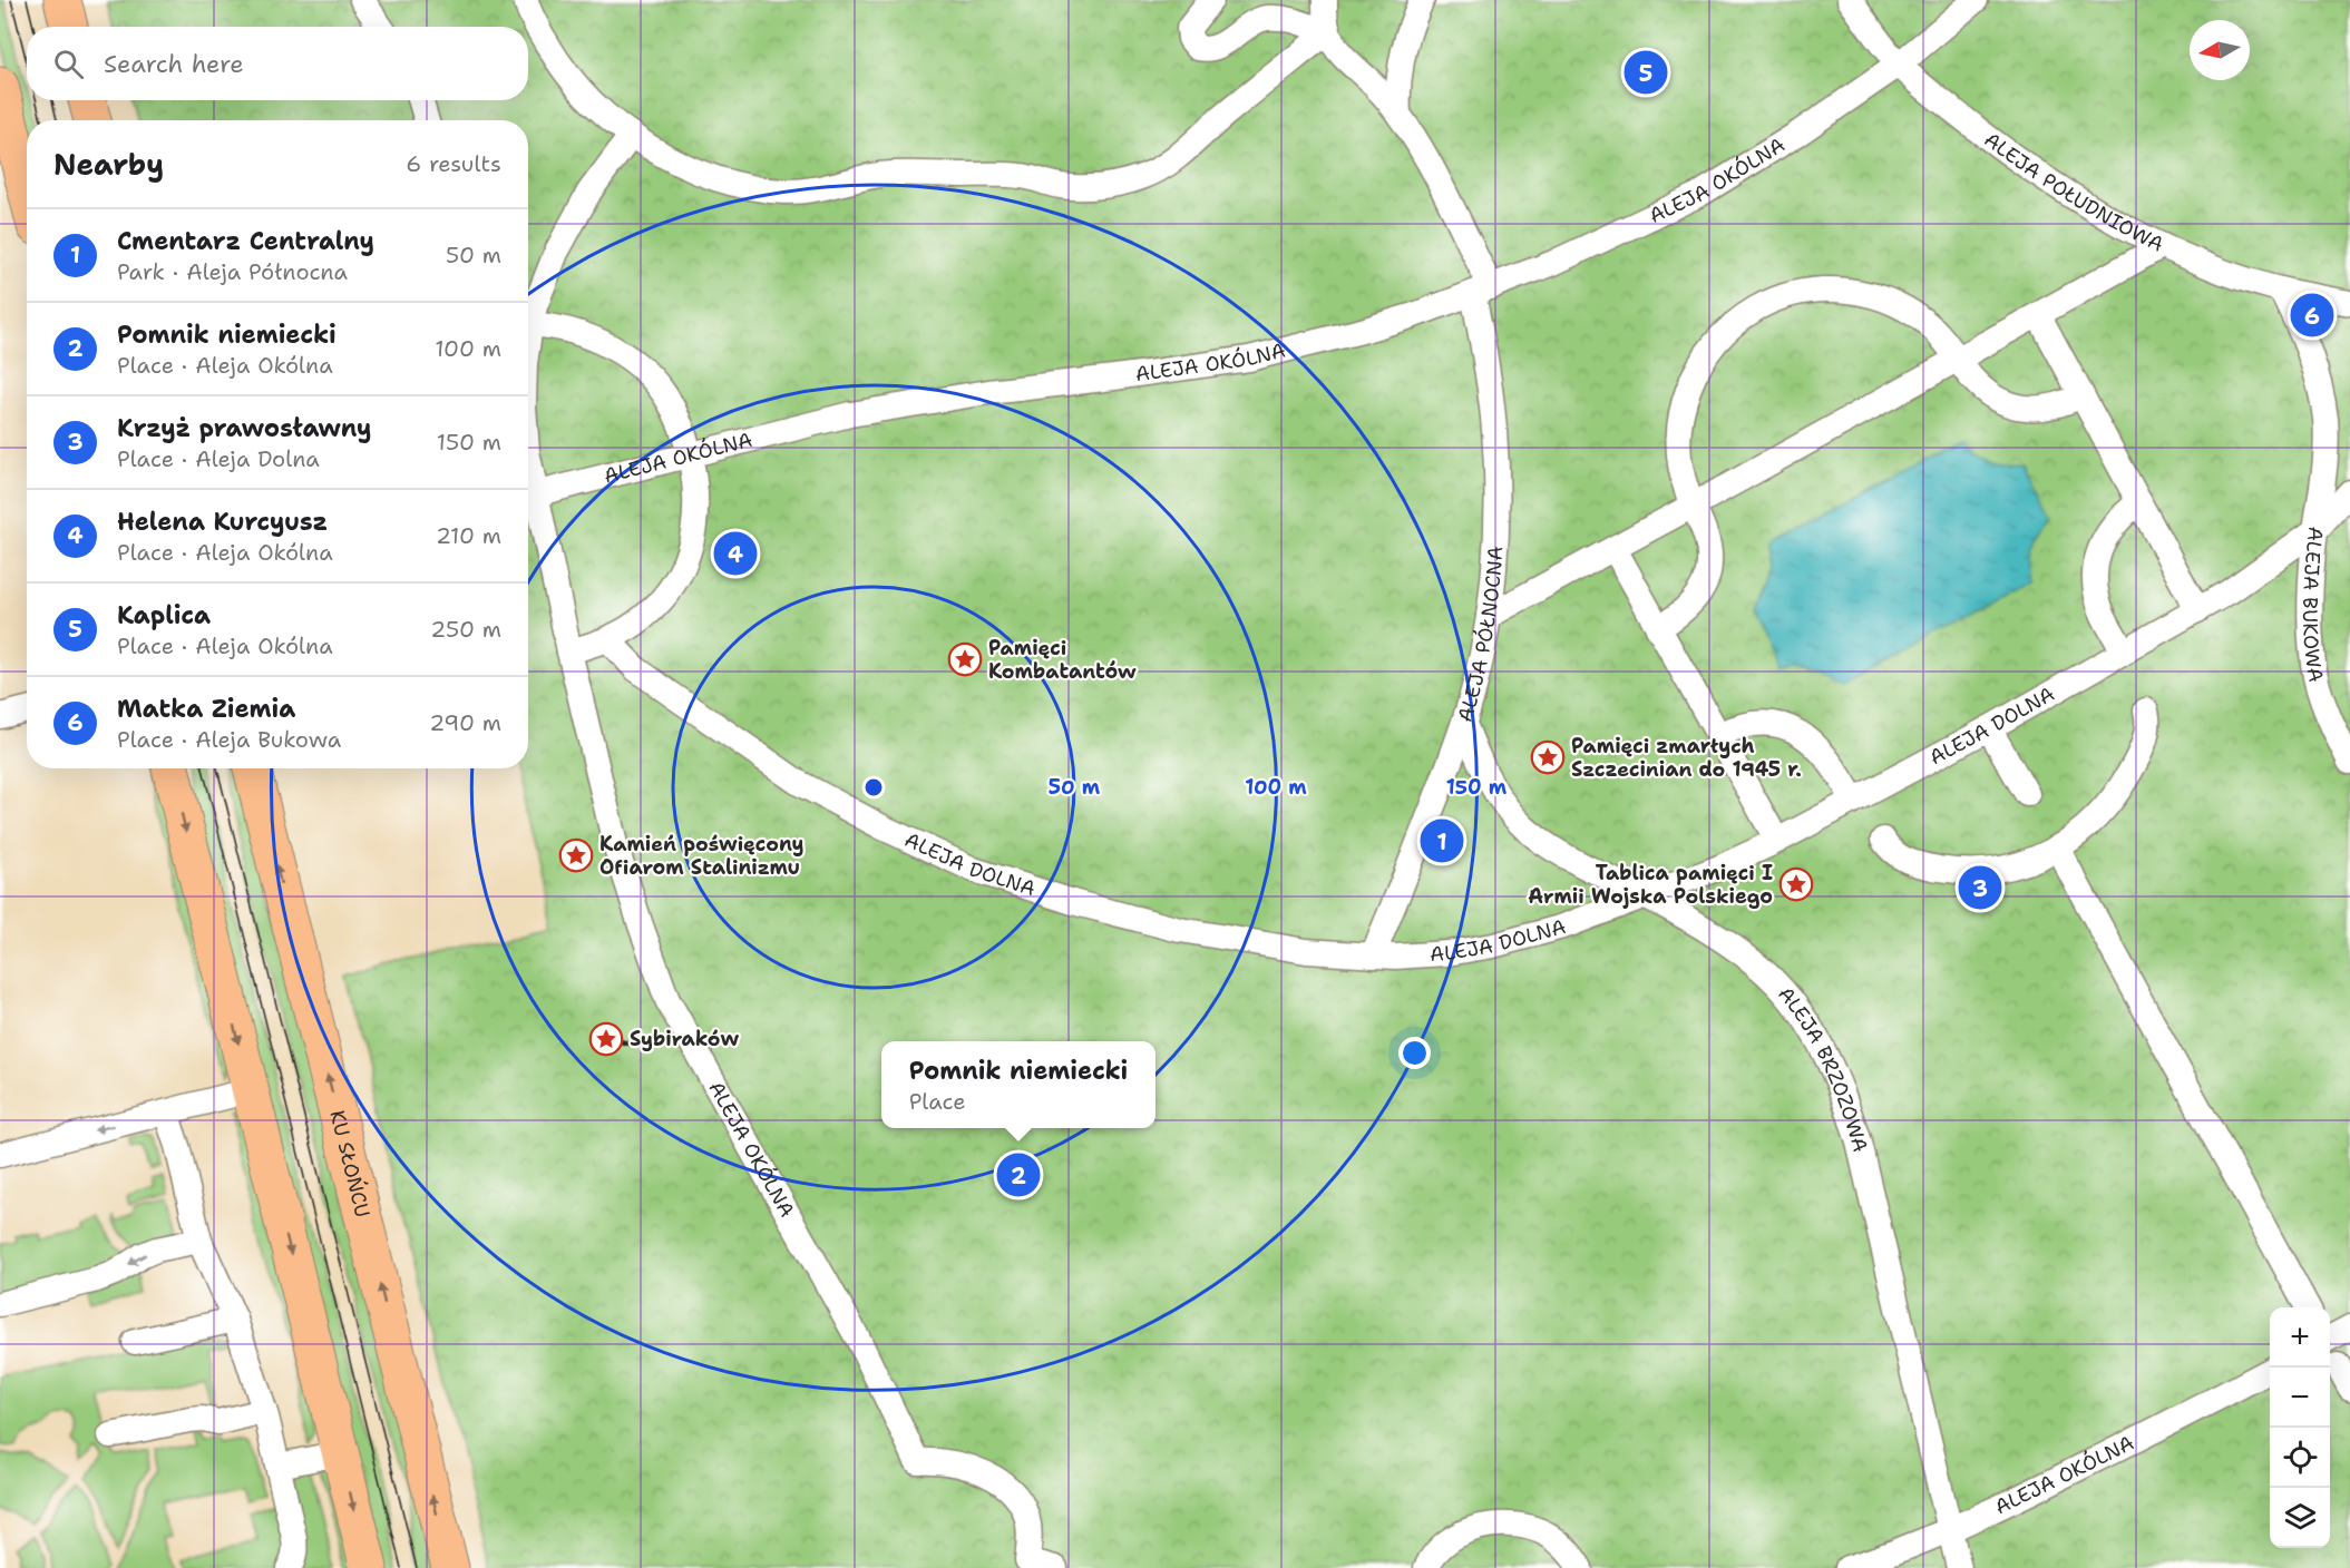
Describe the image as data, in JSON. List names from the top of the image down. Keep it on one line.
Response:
{"streets":{"main road":["KU SŁOŃCU"],"street":["ALEJA OKÓLNA","ALEJA POŁUDNIOWA","ALEJA BUKOWA","ALEJA PÓŁNOCNA","ALEJA DOLNA","ALEJA BRZOZOWA"]},"crossings":[["ALEJA OKÓLNA","ALEJA POŁUDNIOWA"],["ALEJA OKÓLNA","ALEJA PÓŁNOCNA"],["ALEJA OKÓLNA","ALEJA BRZOZOWA"],["ALEJA POŁUDNIOWA","ALEJA BUKOWA"],["ALEJA BUKOWA","ALEJA DOLNA"],["ALEJA PÓŁNOCNA","ALEJA DOLNA"],["ALEJA PÓŁNOCNA","ALEJA BRZOZOWA"],["ALEJA DOLNA","ALEJA BRZOZOWA"]],"places":{"place":["Pamięci Kombatantów","Pamięci zmarłych Szczecinian do 1945 r.","Kamień poświęcony Ofiarom Stalinizmu","Tablica pamięci I Armii Wojska Polskiego","Sybiraków"]},"north":"left","page":{"search":"Search here","pins":["5","6","4","1","3","2"],"heading":["Nearby","6 results"],"list":[{"mark":"1","name":"Cmentarz Centralny","note":"Park · Aleja Północna","value":"50 m"},{"mark":"2","name":"Pomnik niemiecki","note":"Place · Aleja Okólna","value":"100 m"},{"mark":"3","name":"Krzyż prawosławny","note":"Place · Aleja Dolna","value":"150 m"},{"mark":"4","name":"Helena Kurcyusz","note":"Place · Aleja Okólna","value":"210 m"},{"mark":"5","name":"Kaplica","note":"Place · Aleja Okólna","value":"250 m"},{"mark":"6","name":"Matka Ziemia","note":"Place · Aleja Bukowa","value":"290 m"}],"popup":["Pomnik niemiecki","Place"],"map_buttons":["+","−"]},"rings":["50 m","100 m","150 m"]}
